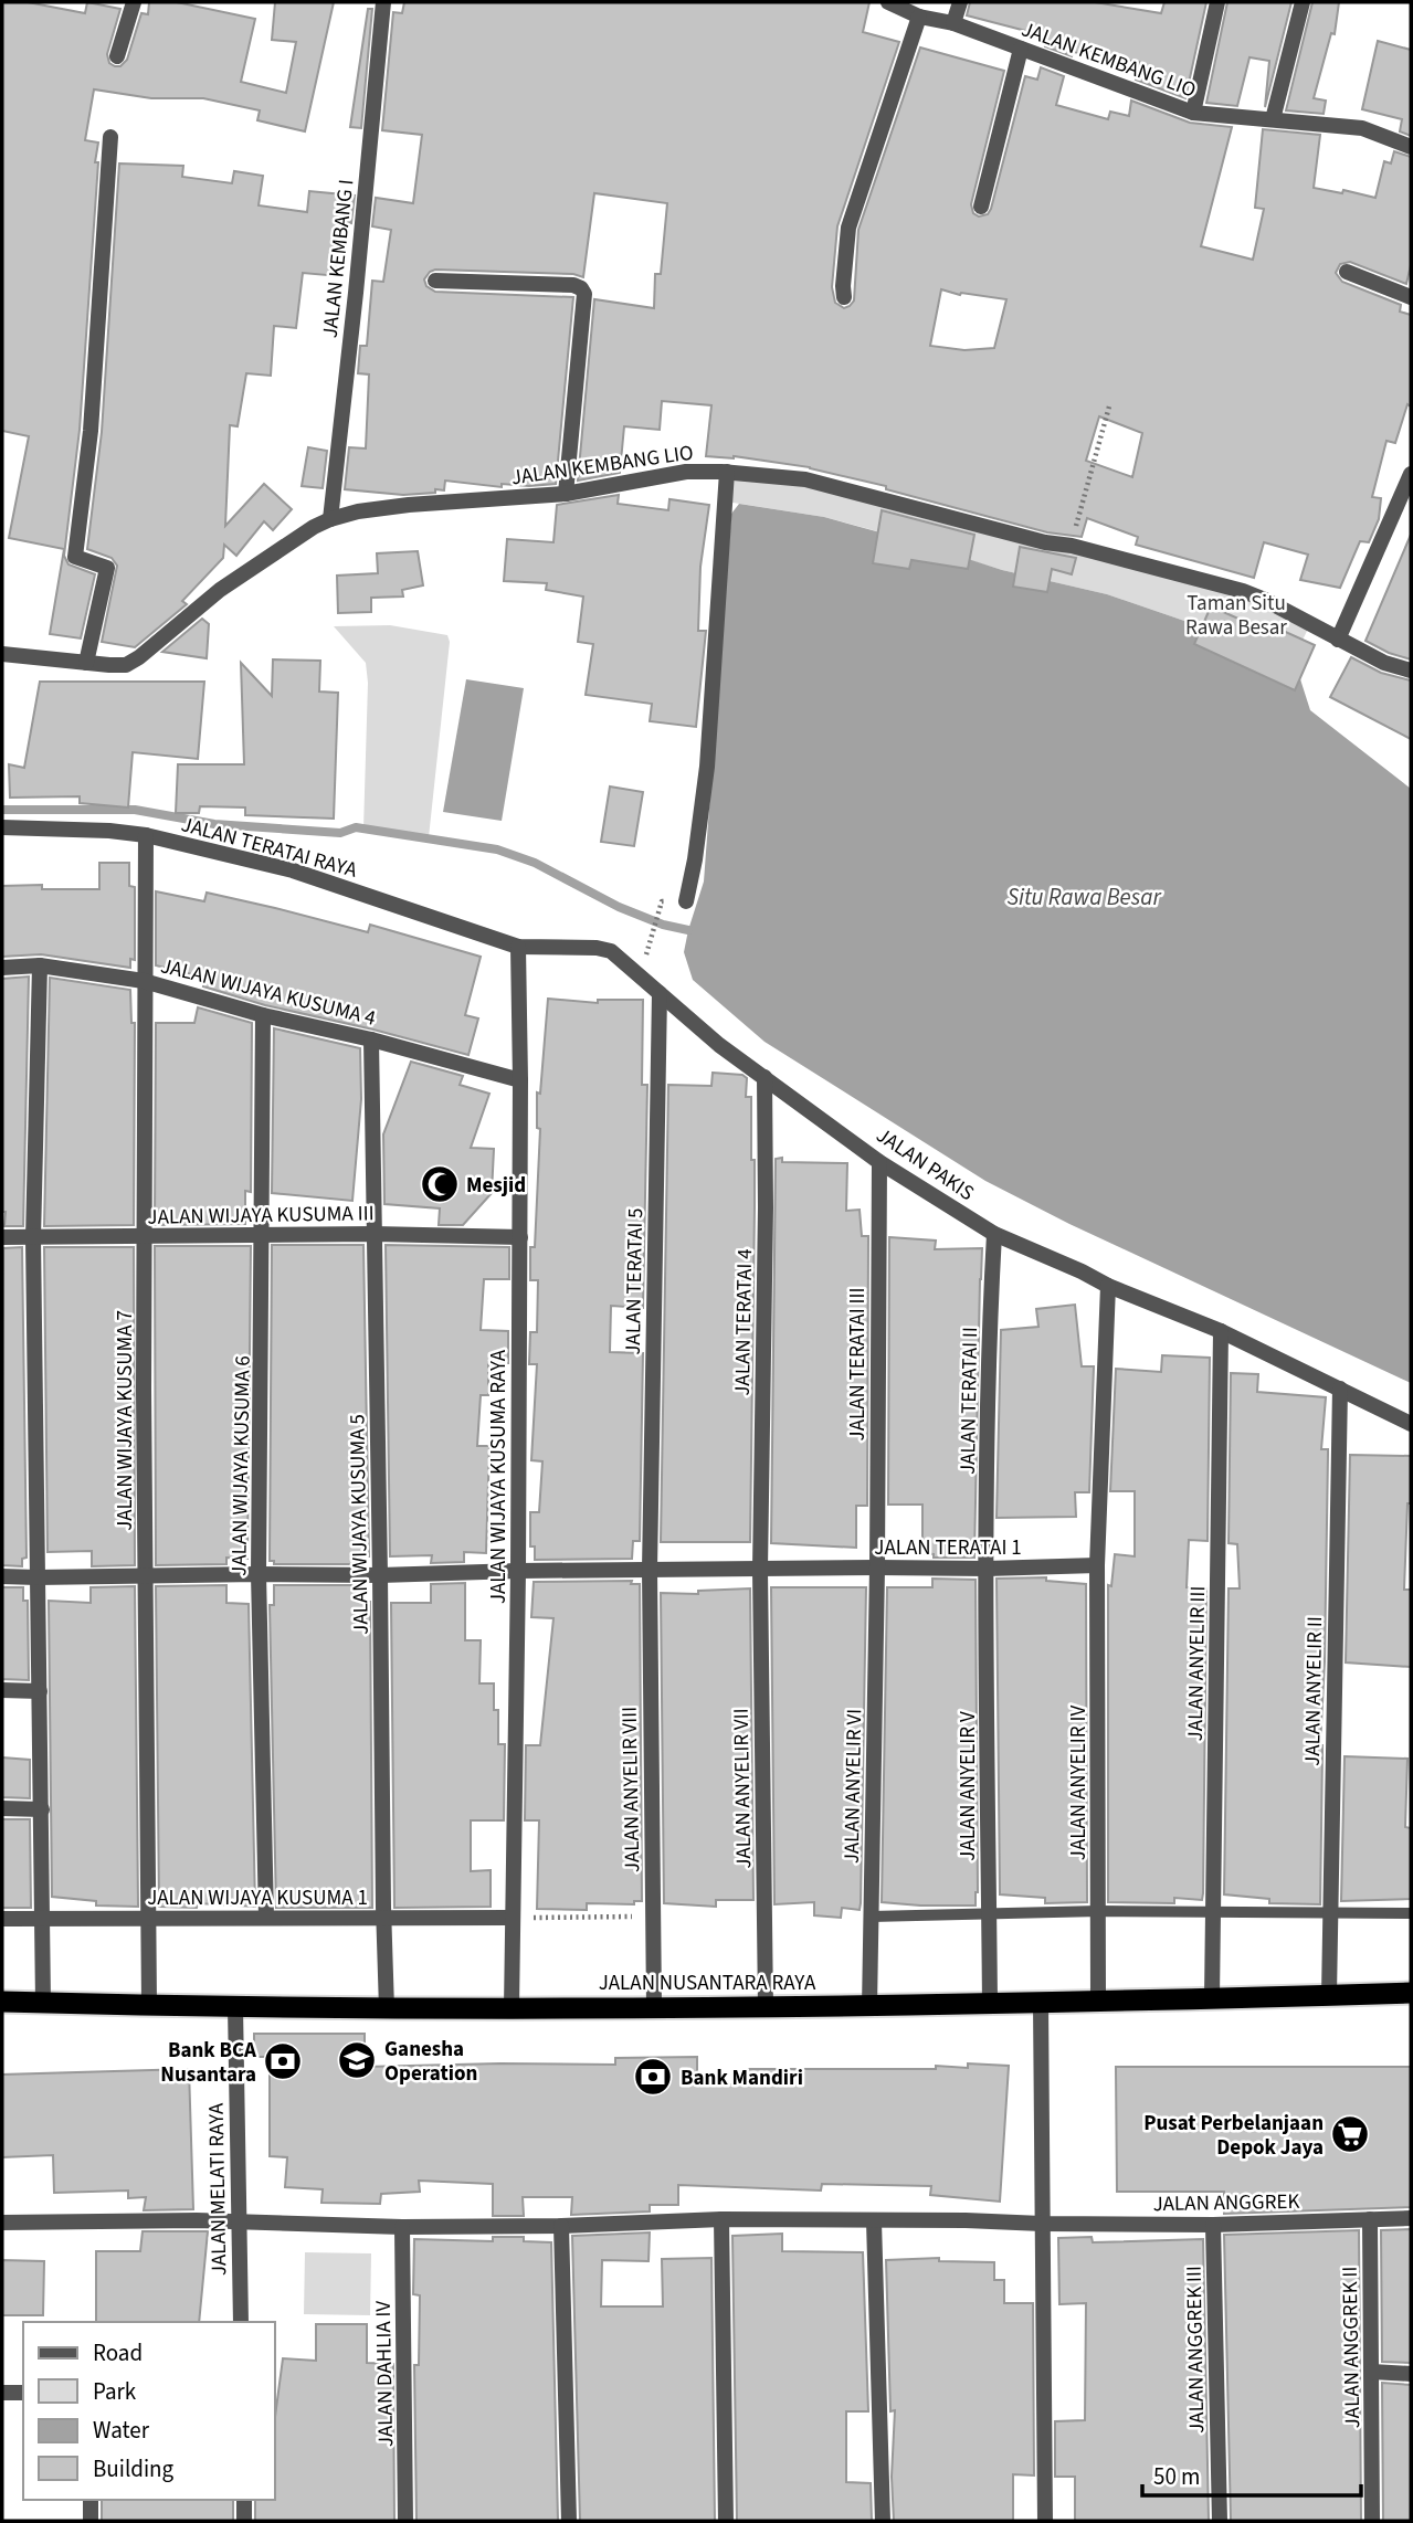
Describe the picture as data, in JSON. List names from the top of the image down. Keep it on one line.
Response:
{"streets":{"highway":["JALAN NUSANTARA RAYA"],"street":["JALAN KEMBANG LIO","JALAN KEMBANG I","JALAN TERATAI RAYA","JALAN WIJAYA KUSUMA 4","JALAN PAKIS","JALAN WIJAYA KUSUMA III","JALAN TERATAI 5","JALAN TERATAI 4","JALAN TERATAI III","JALAN TERATAI II","JALAN WIJAYA KUSUMA 7","JALAN WIJAYA KUSUMA 6","JALAN WIJAYA KUSUMA RAYA","JALAN WIJAYA KUSUMA 5","JALAN TERATAI 1","JALAN ANYELIR III","JALAN ANYELIR II","JALAN ANYELIR IV","JALAN ANYELIR VI","JALAN ANYELIR V","JALAN ANYELIR VII","JALAN ANYELIR VIII","JALAN WIJAYA KUSUMA 1","JALAN MELATI RAYA","JALAN ANGGREK","JALAN ANGGREK II","JALAN ANGGREK III","JALAN DAHLIA IV"]},"crossings":[["JALAN KEMBANG LIO","JALAN KEMBANG I"],["JALAN TERATAI RAYA","JALAN PAKIS"],["JALAN TERATAI RAYA","JALAN WIJAYA KUSUMA 7"],["JALAN TERATAI RAYA","JALAN WIJAYA KUSUMA RAYA"],["JALAN WIJAYA KUSUMA 4","JALAN WIJAYA KUSUMA 7"],["JALAN WIJAYA KUSUMA 4","JALAN WIJAYA KUSUMA 6"],["JALAN WIJAYA KUSUMA 4","JALAN WIJAYA KUSUMA RAYA"],["JALAN WIJAYA KUSUMA 4","JALAN WIJAYA KUSUMA 5"],["JALAN PAKIS","JALAN TERATAI 5"],["JALAN PAKIS","JALAN TERATAI 4"],["JALAN PAKIS","JALAN TERATAI III"],["JALAN PAKIS","JALAN TERATAI II"],["JALAN PAKIS","JALAN WIJAYA KUSUMA RAYA"],["JALAN PAKIS","JALAN ANYELIR III"],["JALAN PAKIS","JALAN ANYELIR II"],["JALAN WIJAYA KUSUMA III","JALAN WIJAYA KUSUMA 7"],["JALAN WIJAYA KUSUMA III","JALAN WIJAYA KUSUMA 6"],["JALAN WIJAYA KUSUMA III","JALAN WIJAYA KUSUMA RAYA"],["JALAN WIJAYA KUSUMA III","JALAN WIJAYA KUSUMA 5"],["JALAN TERATAI 5","JALAN TERATAI 1"],["JALAN TERATAI 5","JALAN ANYELIR VIII"],["JALAN TERATAI 4","JALAN TERATAI 1"],["JALAN TERATAI 4","JALAN ANYELIR VII"],["JALAN TERATAI III","JALAN TERATAI 1"],["JALAN TERATAI III","JALAN ANYELIR VI"],["JALAN TERATAI II","JALAN TERATAI 1"],["JALAN TERATAI II","JALAN ANYELIR V"],["JALAN WIJAYA KUSUMA 7","JALAN TERATAI 1"],["JALAN WIJAYA KUSUMA 7","JALAN WIJAYA KUSUMA 1"],["JALAN WIJAYA KUSUMA 7","JALAN NUSANTARA RAYA"],["JALAN WIJAYA KUSUMA 6","JALAN TERATAI 1"],["JALAN WIJAYA KUSUMA 6","JALAN WIJAYA KUSUMA 1"],["JALAN WIJAYA KUSUMA RAYA","JALAN TERATAI 1"],["JALAN WIJAYA KUSUMA RAYA","JALAN WIJAYA KUSUMA 1"],["JALAN WIJAYA KUSUMA RAYA","JALAN NUSANTARA RAYA"],["JALAN WIJAYA KUSUMA 5","JALAN TERATAI 1"],["JALAN WIJAYA KUSUMA 5","JALAN WIJAYA KUSUMA 1"],["JALAN WIJAYA KUSUMA 5","JALAN NUSANTARA RAYA"],["JALAN TERATAI 1","JALAN ANYELIR IV"],["JALAN TERATAI 1","JALAN ANYELIR VI"],["JALAN TERATAI 1","JALAN ANYELIR V"],["JALAN TERATAI 1","JALAN ANYELIR VII"],["JALAN TERATAI 1","JALAN ANYELIR VIII"],["JALAN ANYELIR III","JALAN NUSANTARA RAYA"],["JALAN ANYELIR II","JALAN NUSANTARA RAYA"],["JALAN ANYELIR IV","JALAN NUSANTARA RAYA"],["JALAN ANYELIR VI","JALAN NUSANTARA RAYA"],["JALAN ANYELIR V","JALAN NUSANTARA RAYA"],["JALAN ANYELIR VII","JALAN NUSANTARA RAYA"],["JALAN ANYELIR VIII","JALAN NUSANTARA RAYA"],["JALAN NUSANTARA RAYA","JALAN MELATI RAYA"],["JALAN MELATI RAYA","JALAN ANGGREK"],["JALAN ANGGREK","JALAN ANGGREK II"],["JALAN ANGGREK","JALAN ANGGREK III"],["JALAN ANGGREK","JALAN DAHLIA IV"]],"water":["Situ Rawa Besar"],"parks":["Taman Situ Rawa Besar"],"places":{"mosque":["Mesjid"],"school or university":["Ganesha Operation"],"bank":["Bank BCA Nusantara","Bank Mandiri"],"supermarket":["Pusat Perbelanjaan Depok Jaya"]},"legend":["Road","Park","Water","Building"],"scale_bar":"50 m"}
